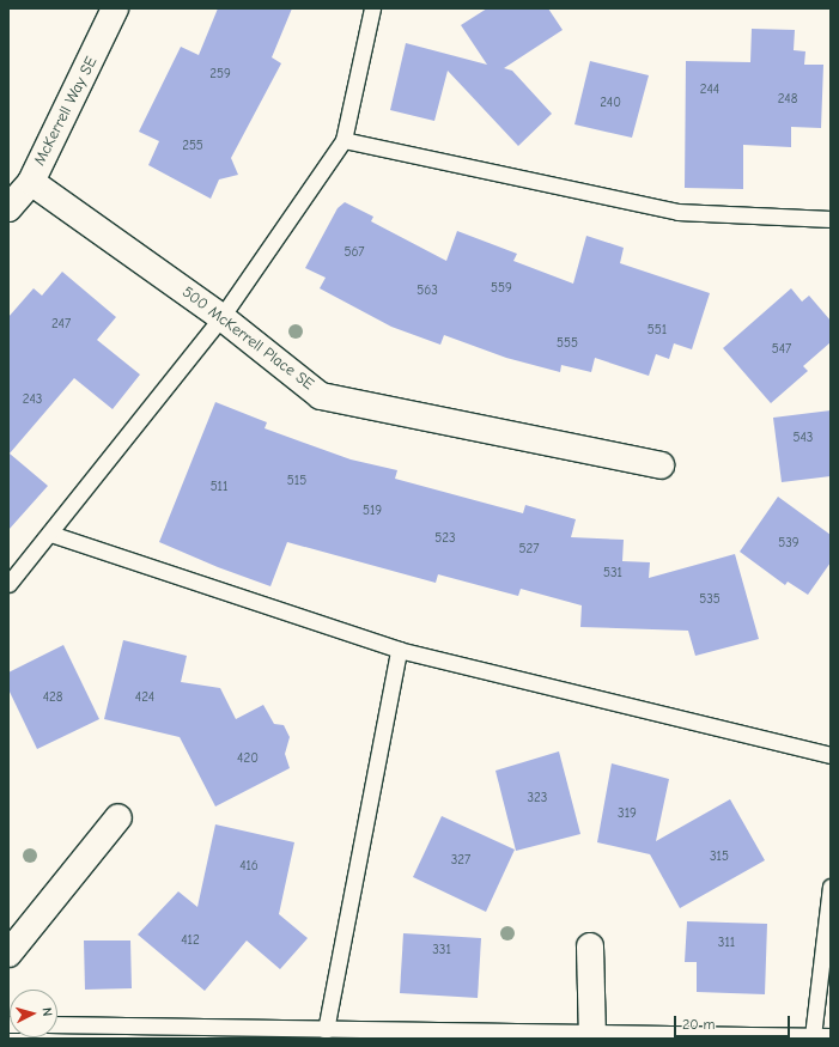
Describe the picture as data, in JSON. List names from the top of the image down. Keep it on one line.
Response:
{"streets":{"street":["McKerrell Way SE","500 McKerrell Place SE"]},"crossings":[["McKerrell Way SE","500 McKerrell Place SE"]],"house_numbers":["259","244","248","240","255","567","559","563","247","551","555","547","243","543","515","511","519","523","539","527","531","535","428","424","420","323","319","315","327","416","412","311","331"],"scale_bar":"20 m","north":"right"}
